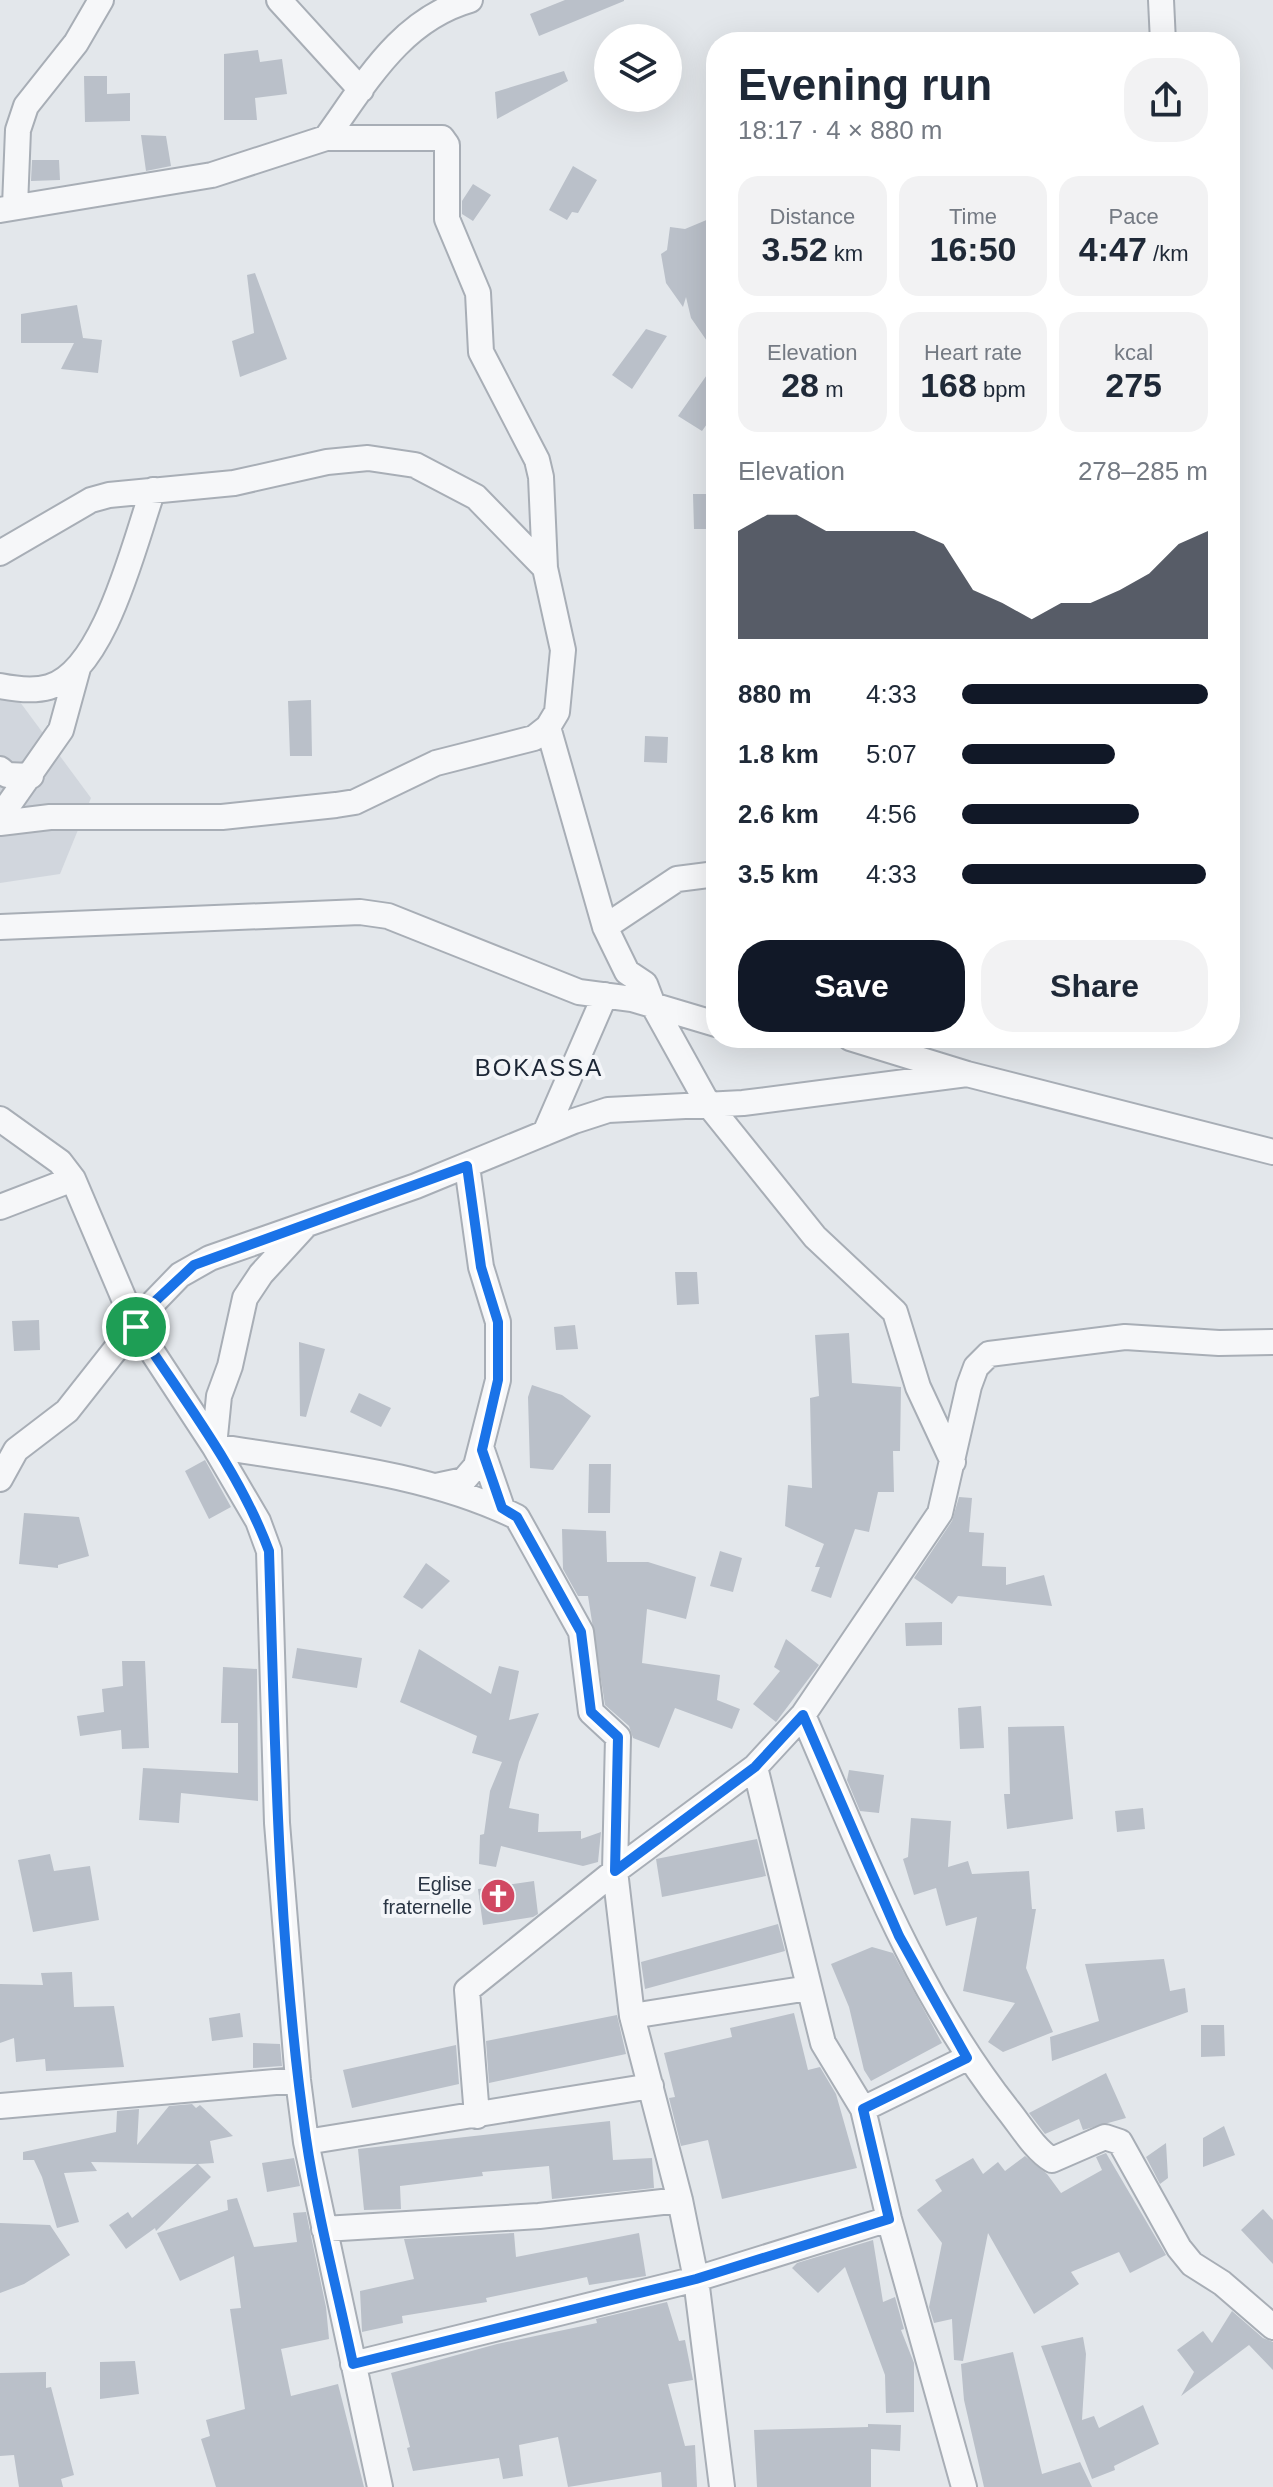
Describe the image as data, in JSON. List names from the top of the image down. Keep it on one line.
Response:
{"districts":["BOKASSA"],"places":{"church":["Eglise fraternelle"]},"page":{"heading":["Evening run","18:17 · 4 × 880 m"],"stats":[["Distance","3.52 km"],["Time","16:50"],["Pace","4:47 /km"],["Elevation","28 m"],["Heart rate","168 bpm"],["kcal","275"]],"chart":["Elevation","278–285 m"],"list":[{"name":"880 m","note":"4:33"},{"name":"1.8 km","note":"5:07"},{"name":"2.6 km","note":"4:56"},{"name":"3.5 km","note":"4:33"}],"buttons":["Save","Share"]}}
